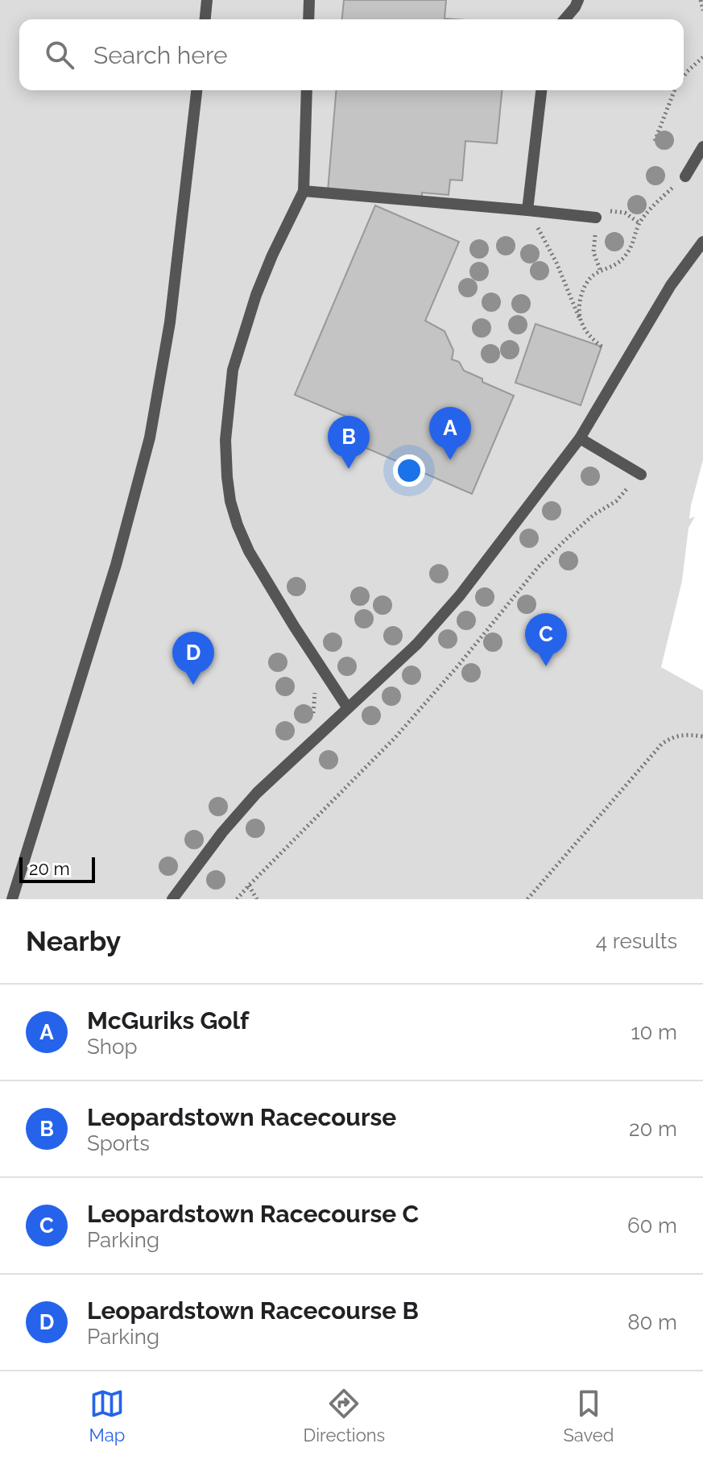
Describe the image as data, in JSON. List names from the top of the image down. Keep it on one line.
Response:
{"scale_bar":"20 m","page":{"search":"Search here","pins":["A","B","C","D"],"scale":"20 m","heading":["Nearby","4 results"],"list":[{"mark":"A","name":"McGuriks Golf","note":"Shop","value":"10 m"},{"mark":"B","name":"Leopardstown Racecourse","note":"Sports","value":"20 m"},{"mark":"C","name":"Leopardstown Racecourse C","note":"Parking","value":"60 m"},{"mark":"D","name":"Leopardstown Racecourse B","note":"Parking","value":"80 m"}],"nav":["Map","Directions","Saved"]}}
